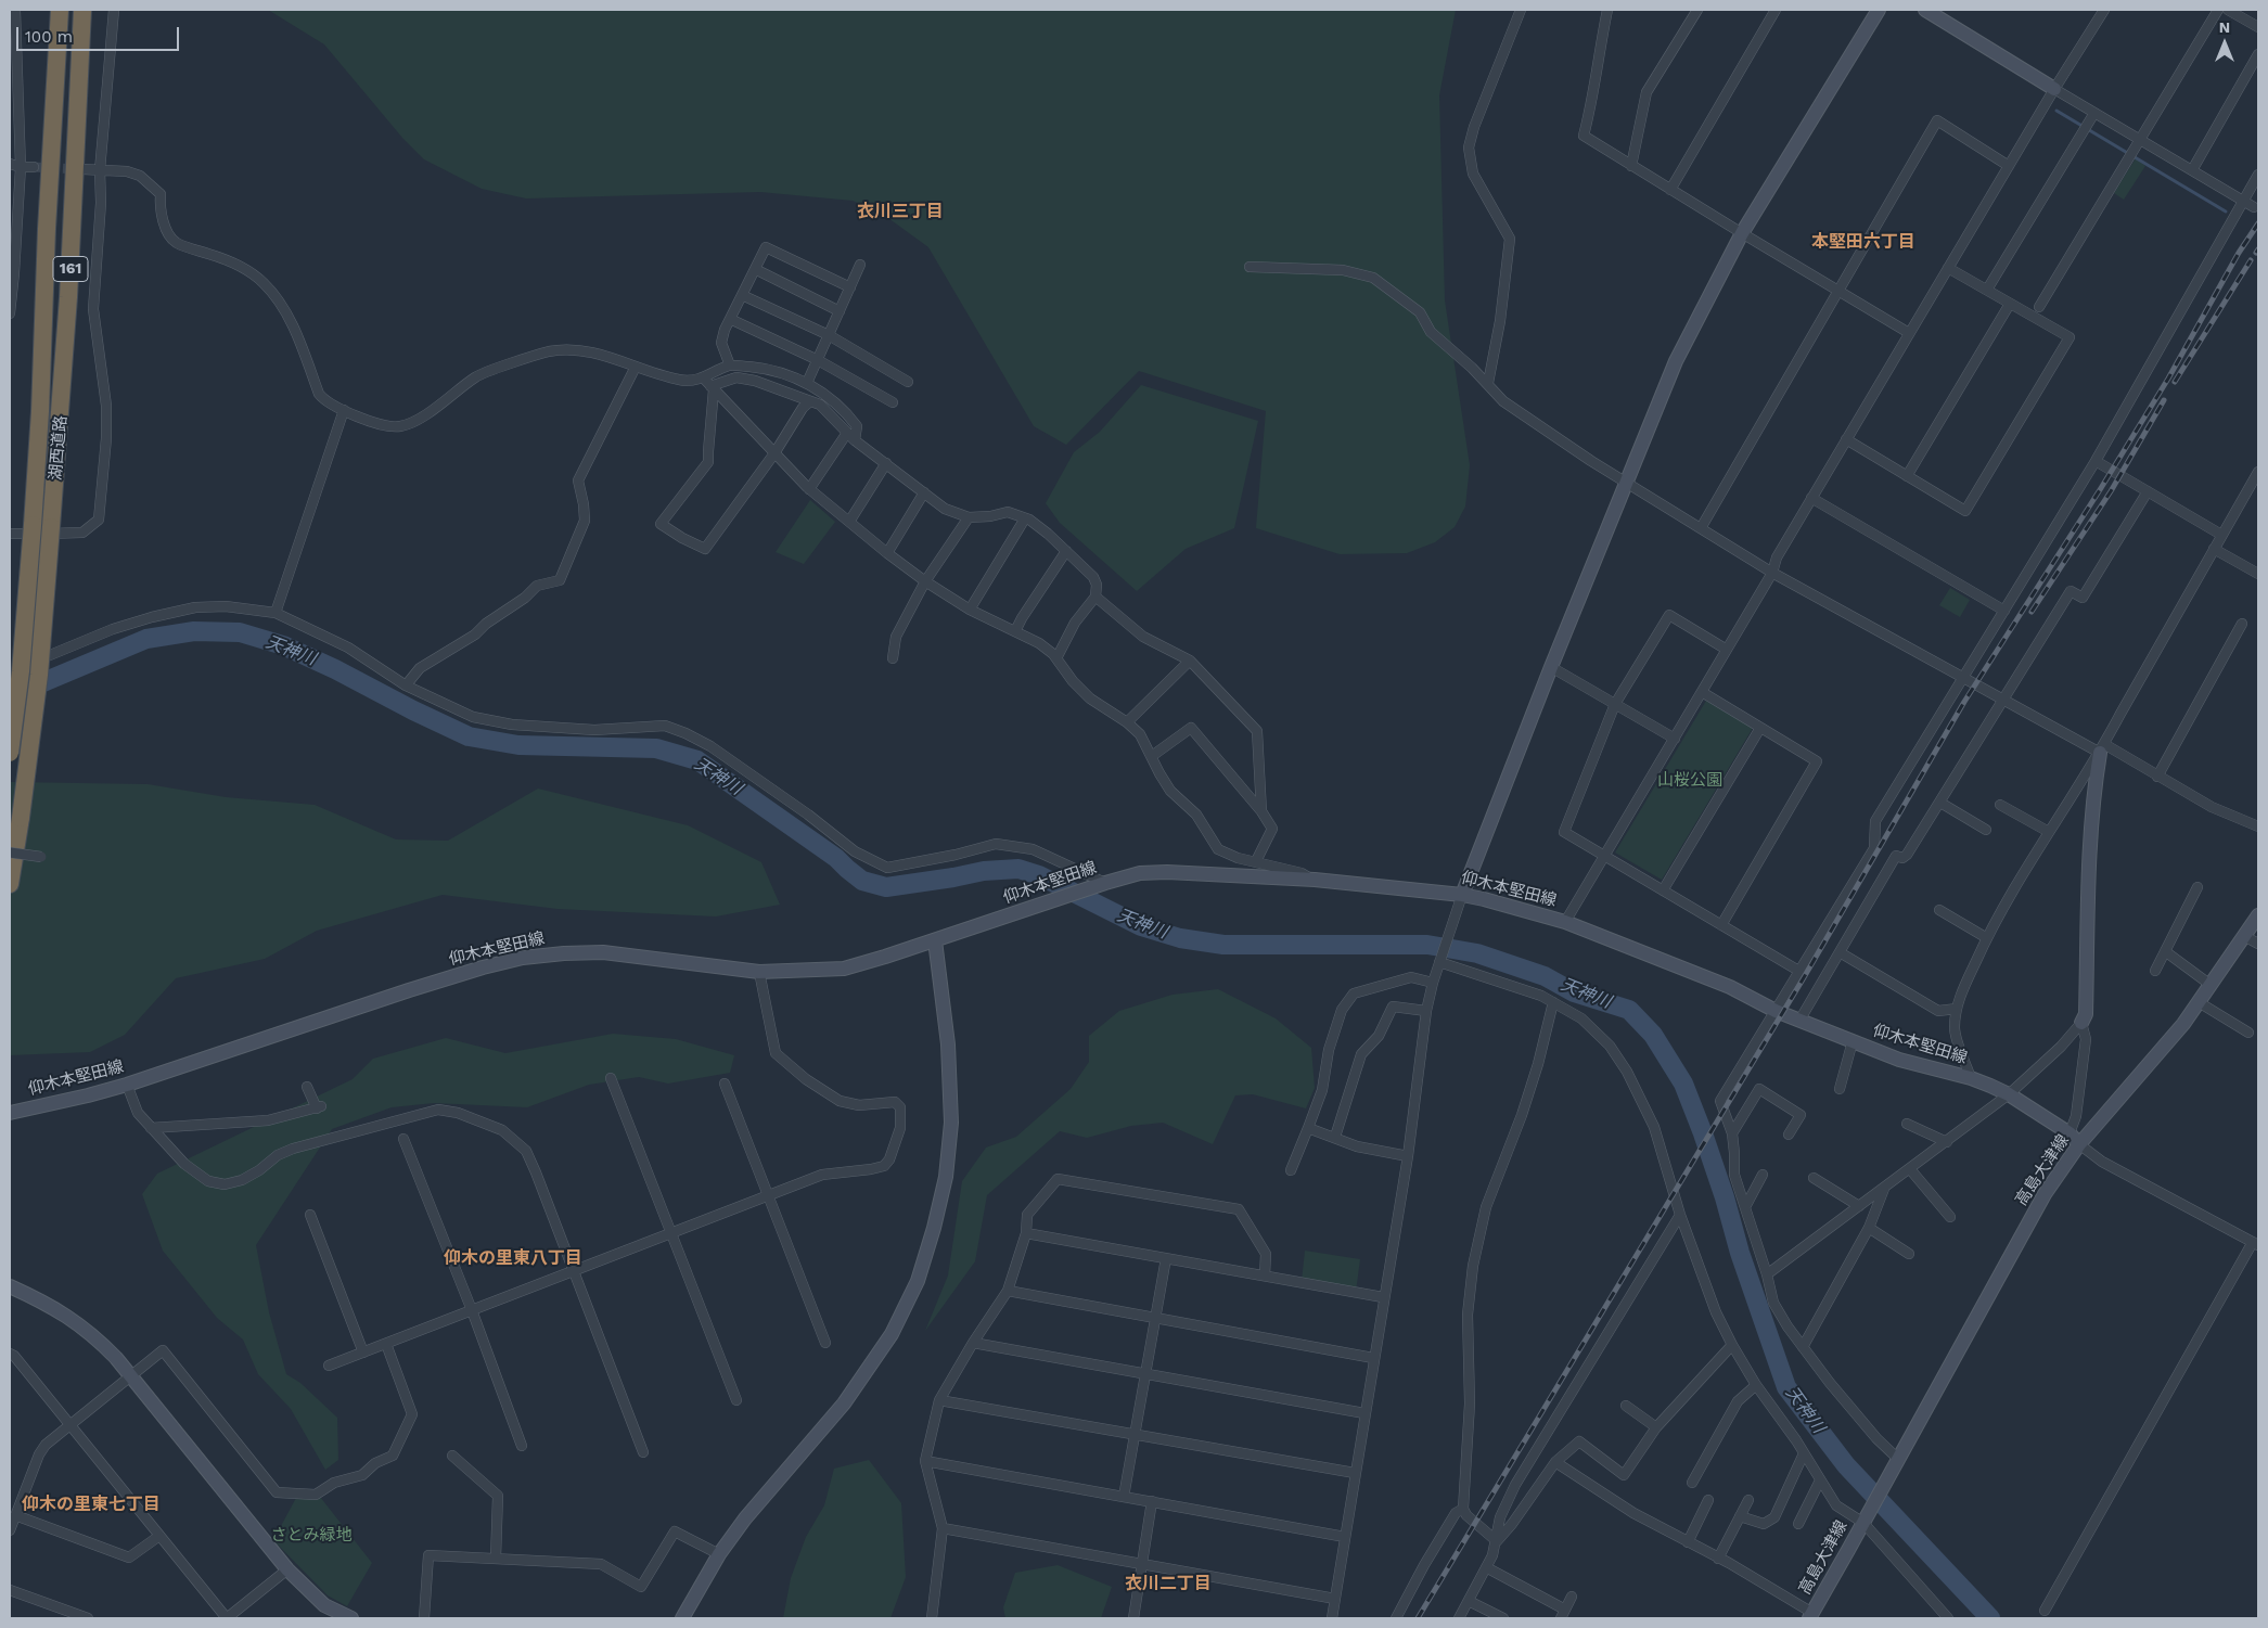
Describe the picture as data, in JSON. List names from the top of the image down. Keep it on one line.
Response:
{"streets":{"highway":["161","湖西道路"],"main road":["仰木本堅田線","高島大津線"]},"crossings":[["仰木本堅田線","高島大津線"]],"districts":["衣川三丁目","本堅田六丁目","仰木の里東八丁目","仰木の里東七丁目","衣川二丁目"],"water":["天神川"],"parks":["山桜公園","さとみ緑地"],"scale_bar":"100 m","north":"top"}
